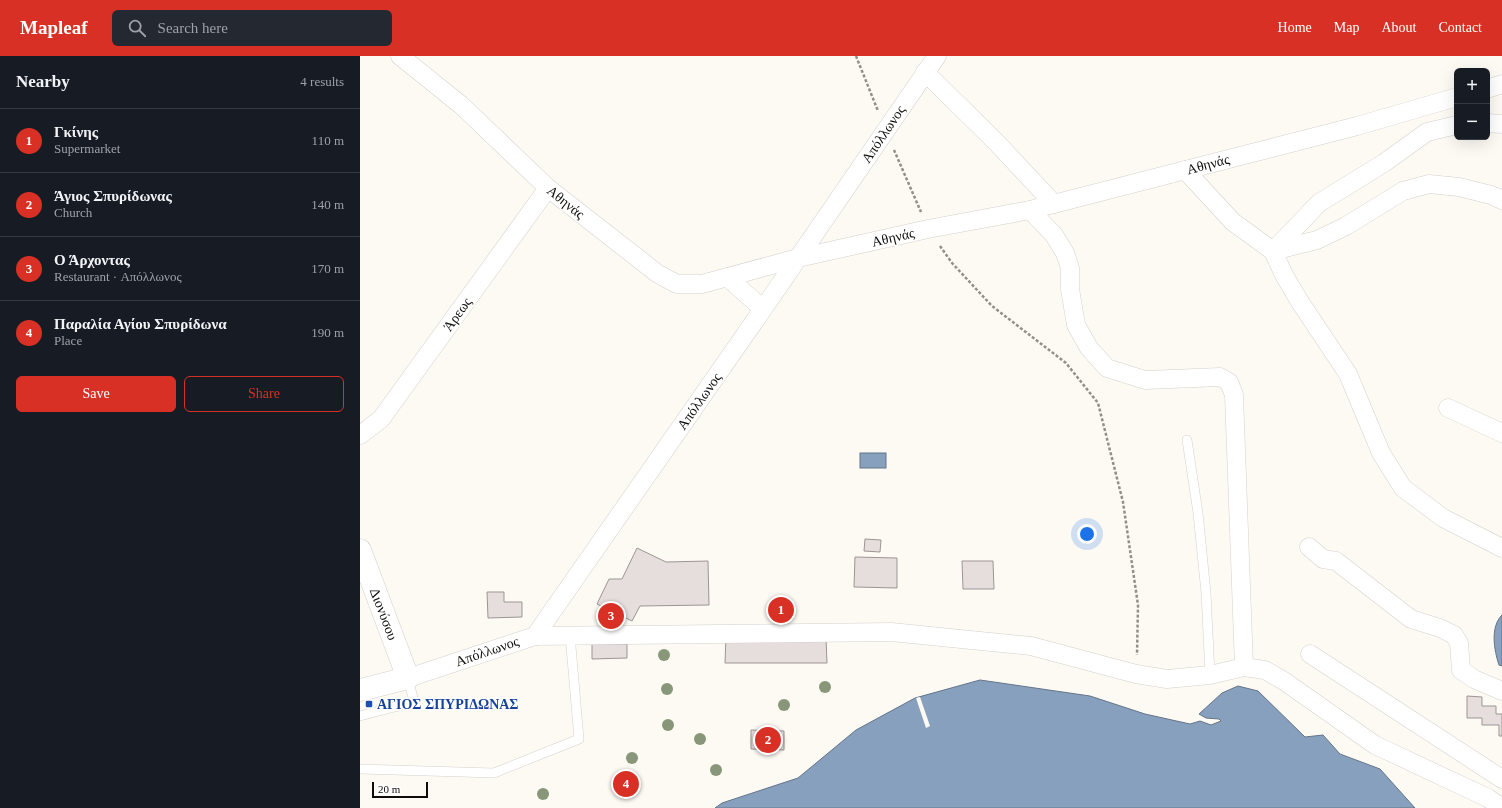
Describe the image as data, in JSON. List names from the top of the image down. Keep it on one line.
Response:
{"streets":{"main road":["Διονύσου"],"street":["Απόλλωνος","Αθηνάς","Άρεως"]},"crossings":[["Απόλλωνος","Αθηνάς"],["Απόλλωνος","Διονύσου"],["Αθηνάς","Άρεως"]],"places":{"transit":["ΑΓΙΟΣ ΣΠΥΡΙΔΩΝΑΣ"]},"scale_bar":"20 m","page":{"header":"Mapleaf","search":"Search here","nav":["Home","Map","About","Contact"],"heading":["Nearby","4 results"],"map_buttons":["+","−"],"list":[{"mark":"1","name":"Γκίνης","note":"Supermarket","value":"110 m"},{"mark":"2","name":"Άγιος Σπυρίδωνας","note":"Church","value":"140 m"},{"mark":"3","name":"Ο Άρχοντας","note":"Restaurant · Απόλλωνος","value":"170 m"},{"mark":"4","name":"Παραλία Αγίου Σπυρίδωνα","note":"Place","value":"190 m"}],"buttons":["Save","Share"],"pins":["1","3","2","4"],"scale":"20 m"}}
